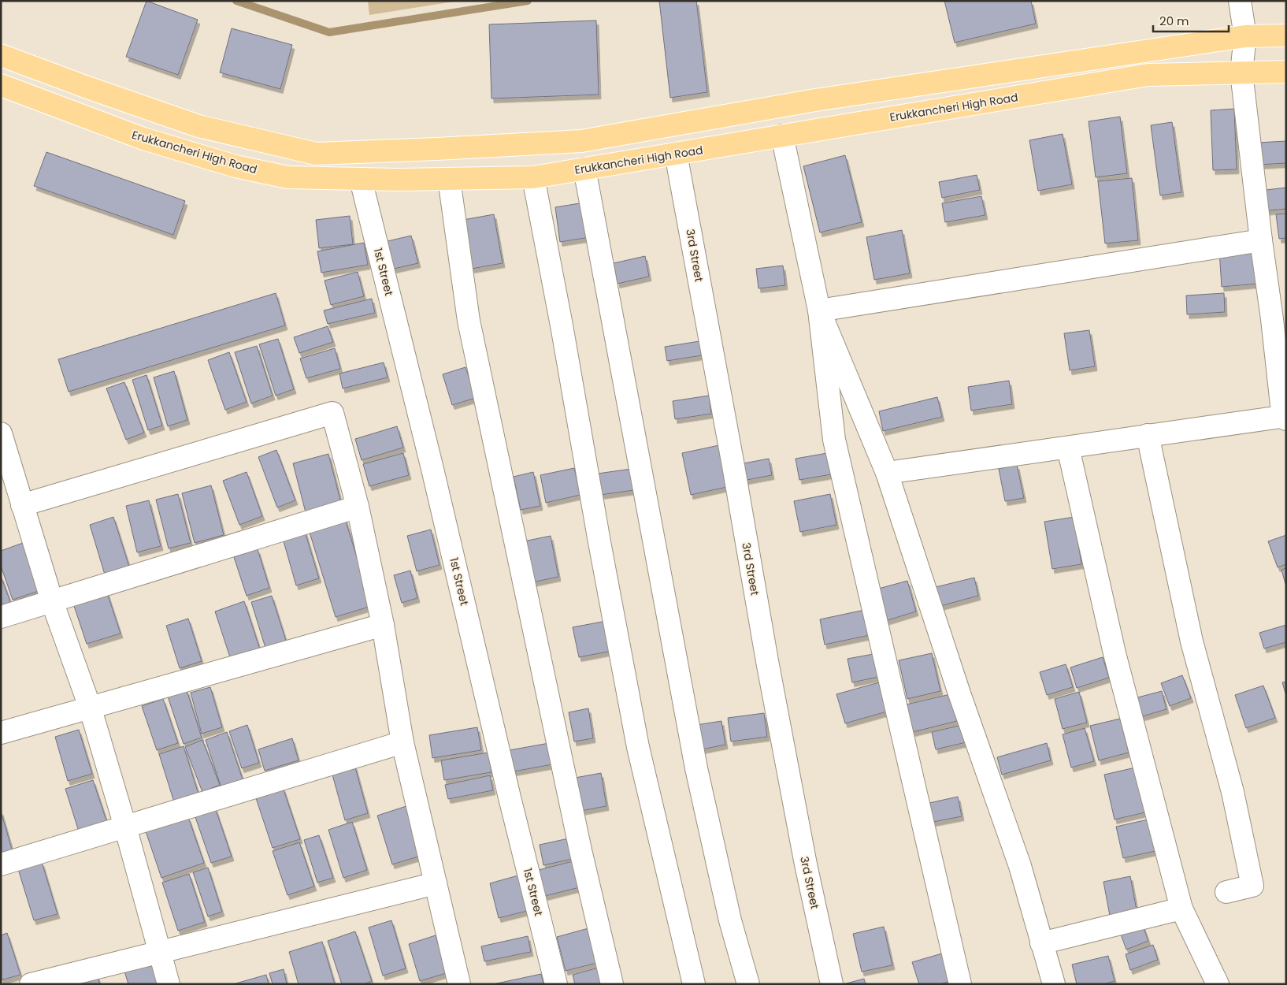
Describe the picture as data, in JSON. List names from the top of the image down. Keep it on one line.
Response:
{"streets":{"main road":["Erukkancheri High Road"],"street":["3rd Street","1st Street"]},"crossings":[["Erukkancheri High Road","3rd Street"],["Erukkancheri High Road","1st Street"]],"scale_bar":"20 m"}
